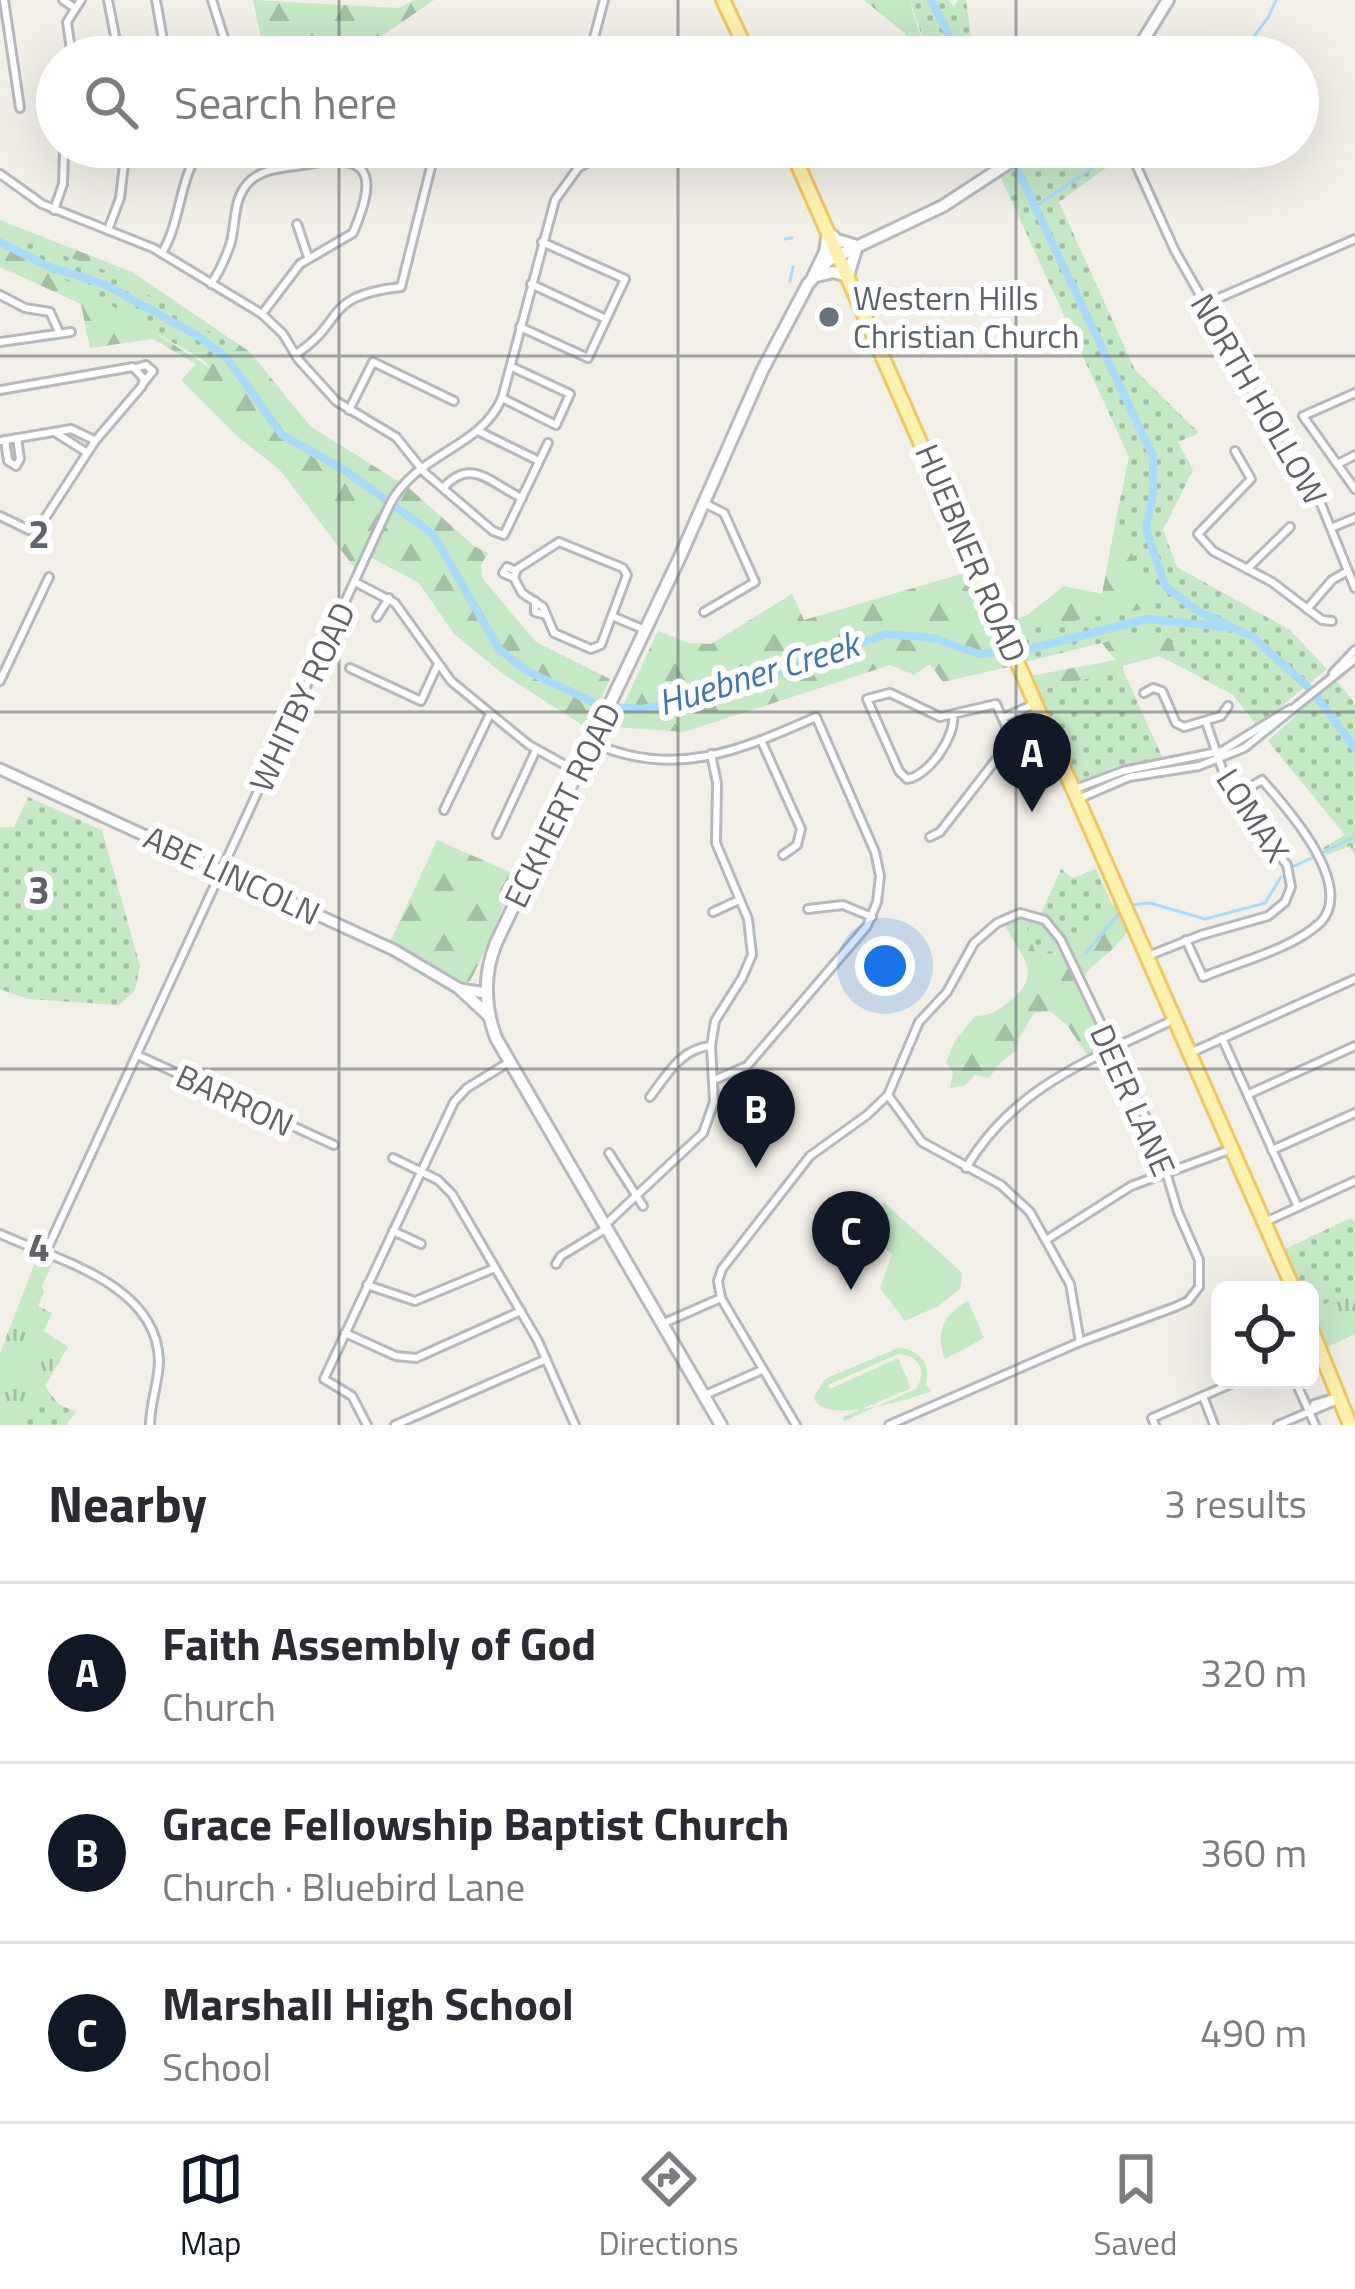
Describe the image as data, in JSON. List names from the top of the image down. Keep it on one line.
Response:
{"streets":{"main road":["HUEBNER ROAD","ECKHERT ROAD"],"street":["NORTH HOLLOW","WHITBY ROAD","LOMAX","ABE LINCOLN","BARRON","DEER LANE"]},"crossings":[["HUEBNER ROAD","ECKHERT ROAD"],["HUEBNER ROAD","LOMAX"],["WHITBY ROAD","ABE LINCOLN"],["WHITBY ROAD","BARRON"],["ECKHERT ROAD","ABE LINCOLN"]],"water":["Huebner Creek"],"places":["Western Hills Christian Church"],"page":{"search":"Search here","pins":["A","B","C"],"heading":["Nearby","3 results"],"list":[{"mark":"A","name":"Faith Assembly of God","note":"Church","value":"320 m"},{"mark":"B","name":"Grace Fellowship Baptist Church","note":"Church · Bluebird Lane","value":"360 m"},{"mark":"C","name":"Marshall High School","note":"School","value":"490 m"}],"nav":["Map","Directions","Saved"]},"grid":{"rows":["2","3","4"]}}
